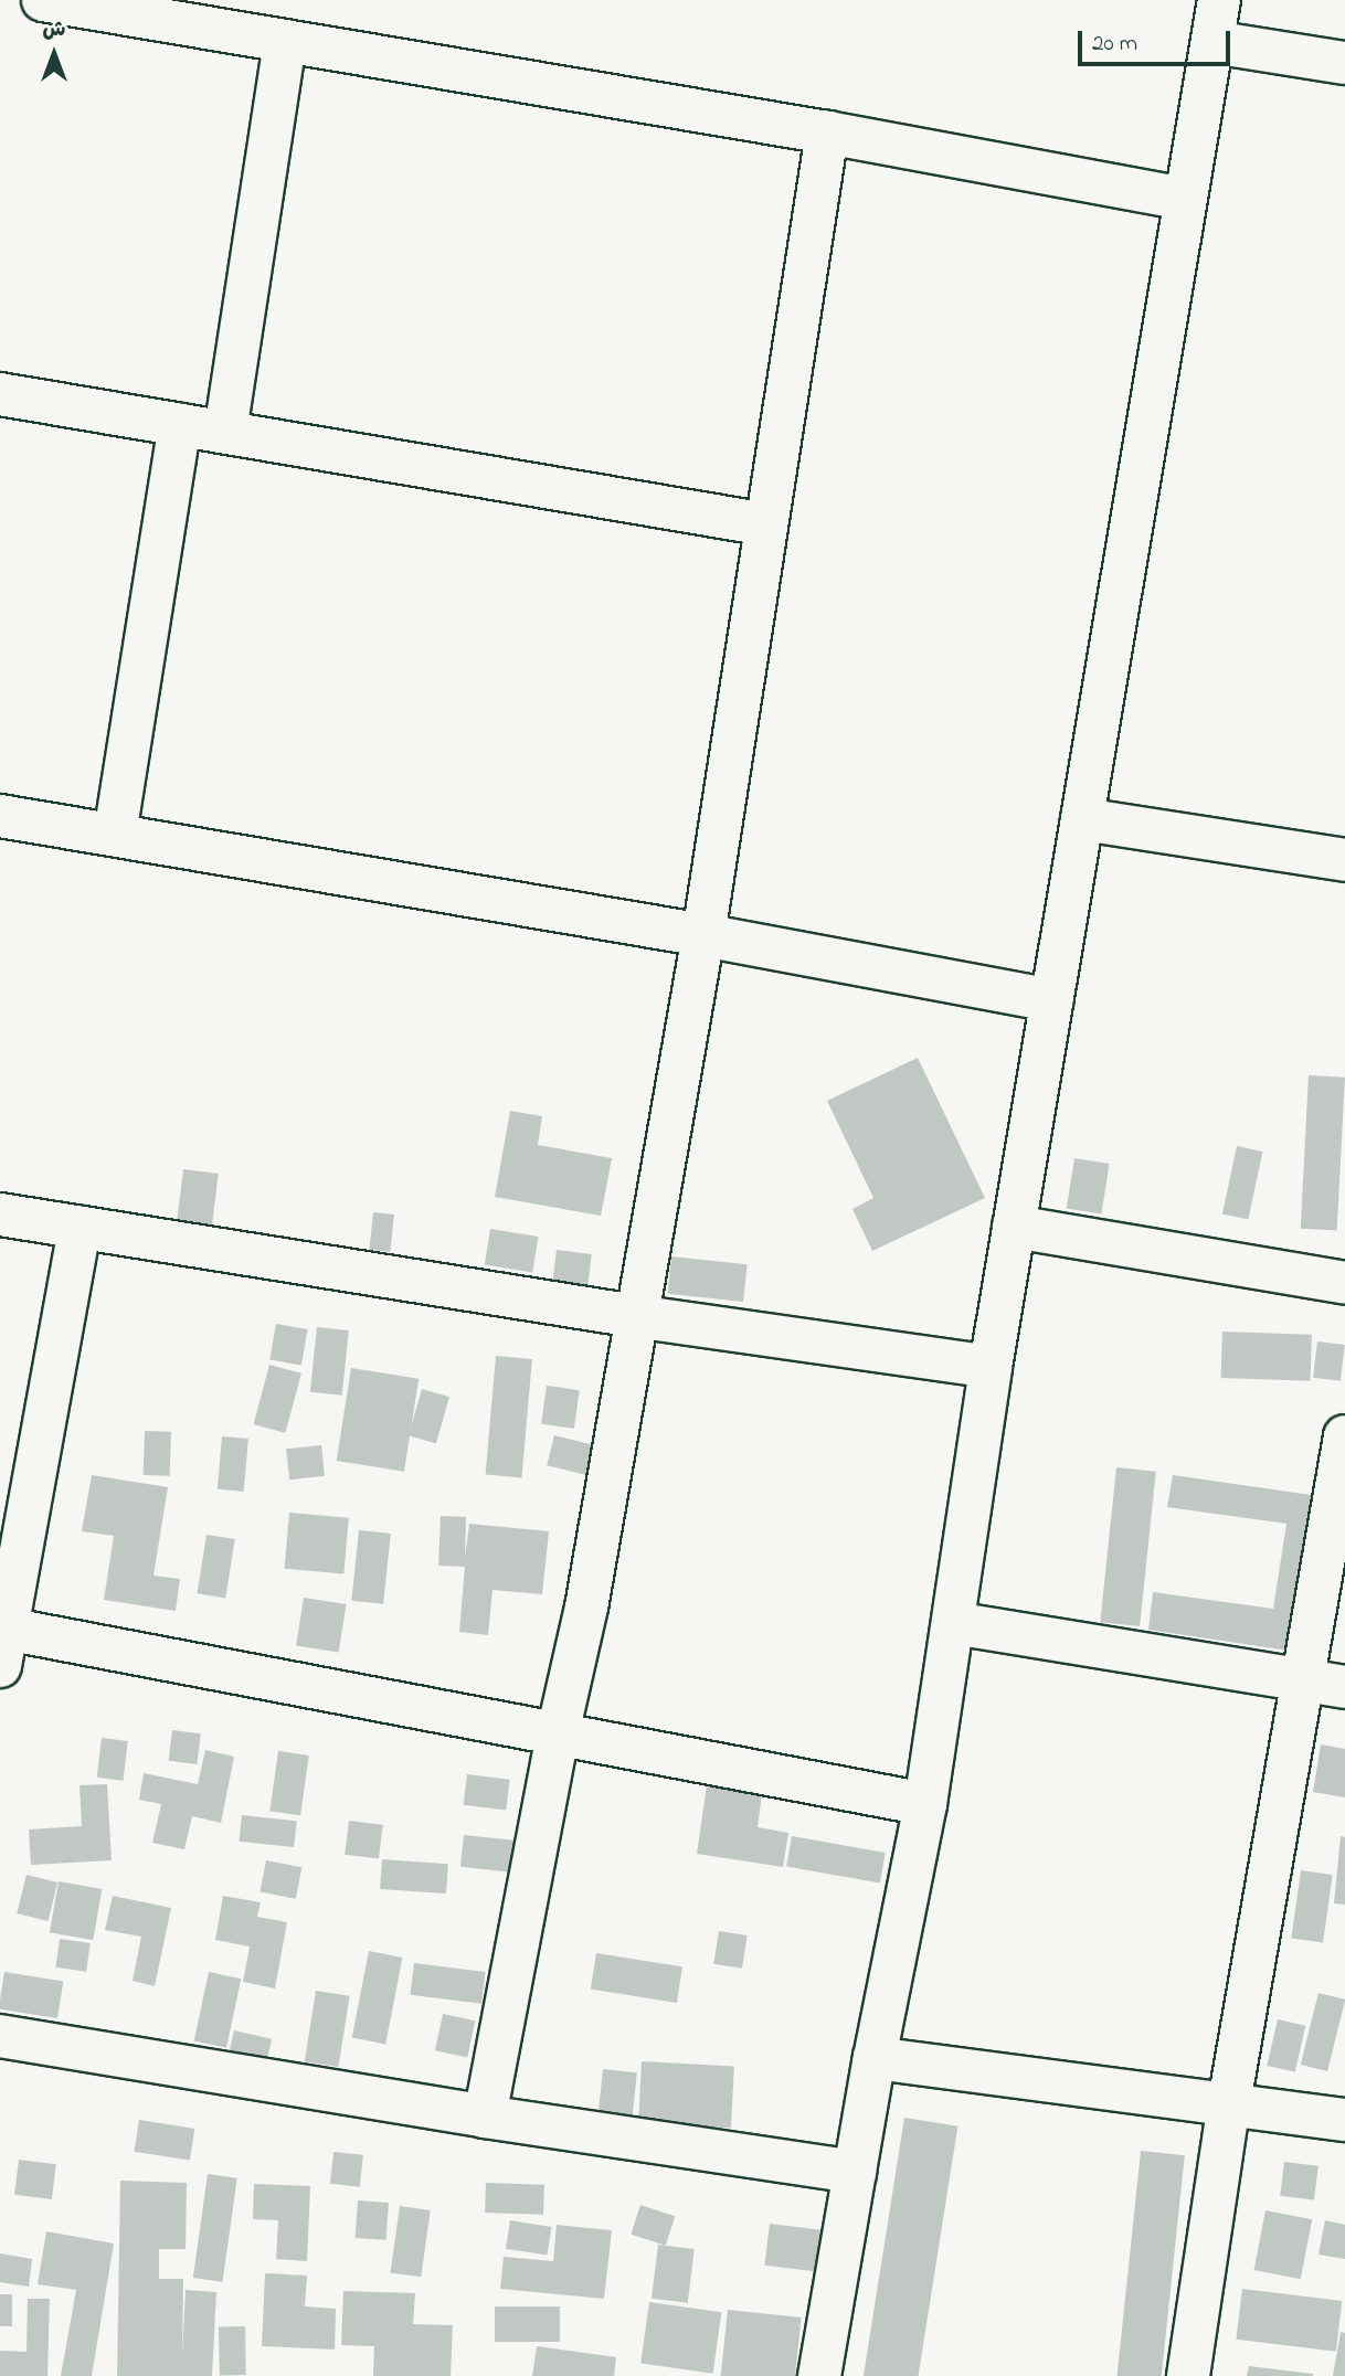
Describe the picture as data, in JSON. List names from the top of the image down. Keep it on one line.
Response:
{"scale_bar":"20 m","north":"top"}
